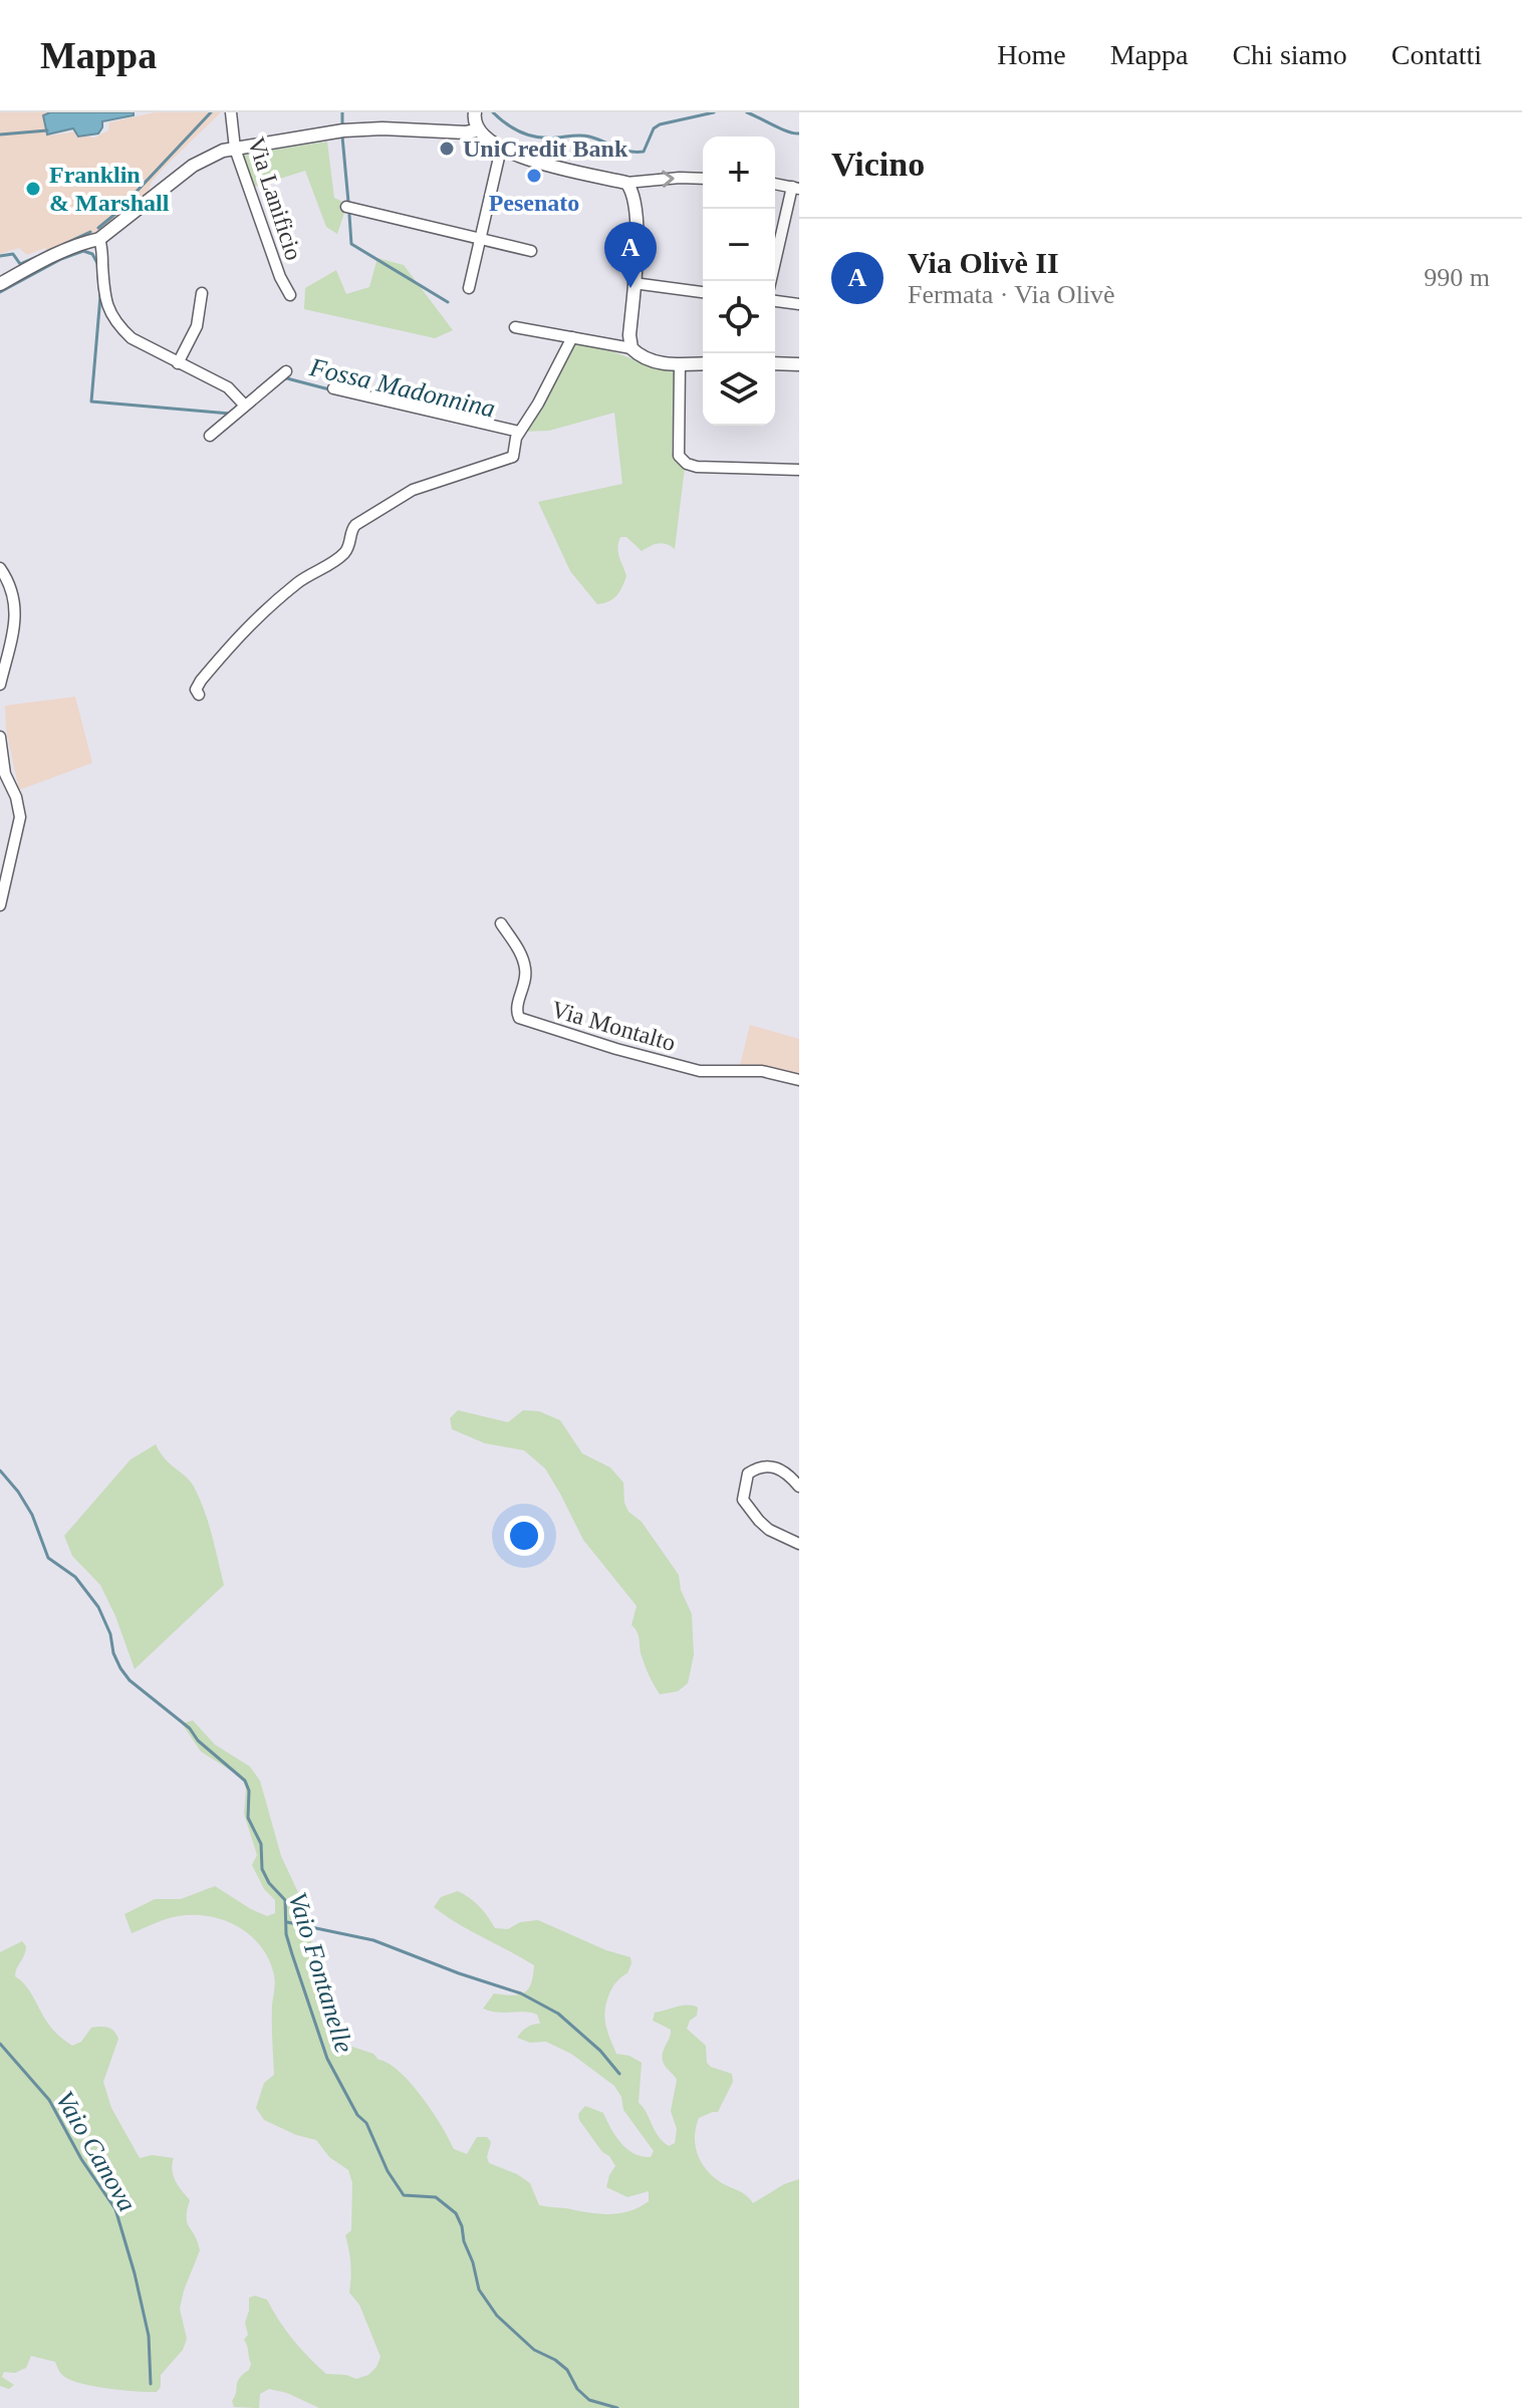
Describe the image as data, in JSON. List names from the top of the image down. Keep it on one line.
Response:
{"streets":{"street":["Via Lanificio","Via Montalto"]},"water":["Fossa Madonnina","Vaio Fontanelle","Vaio Canova"],"places":["UniCredit Bank","Pesenato","Franklin & Marshall"],"page":{"header":"Mappa","nav":["Home","Mappa","Chi siamo","Contatti"],"heading":"Vicino","map_buttons":["+","−"],"list":[{"mark":"A","name":"Via Olivè II","note":"Fermata · Via Olivè","value":"990 m"}],"pins":"A"}}
